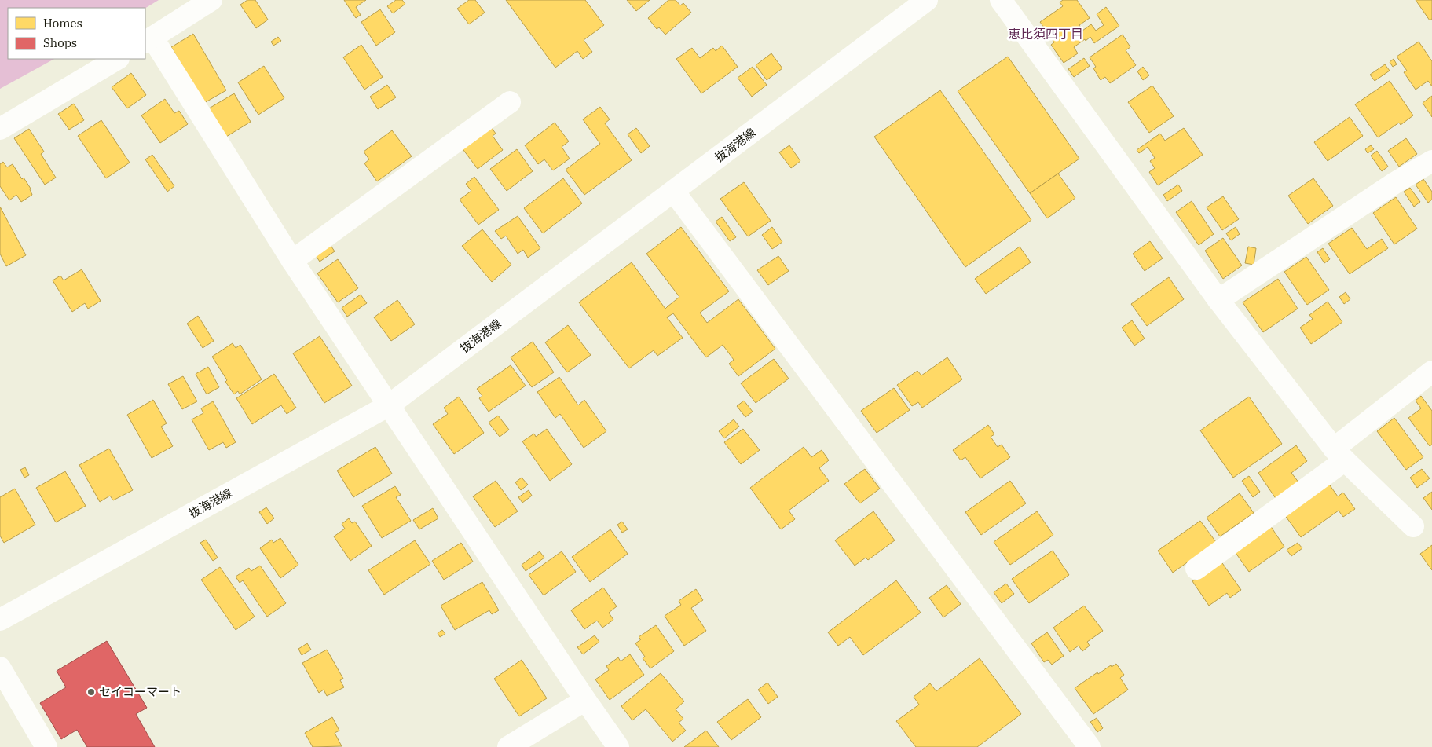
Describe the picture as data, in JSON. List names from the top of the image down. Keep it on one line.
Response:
{"streets":{"street":["抜海港線"]},"districts":["恵比須四丁目"],"places":["セイコーマート"],"legend":["Homes","Shops"]}
